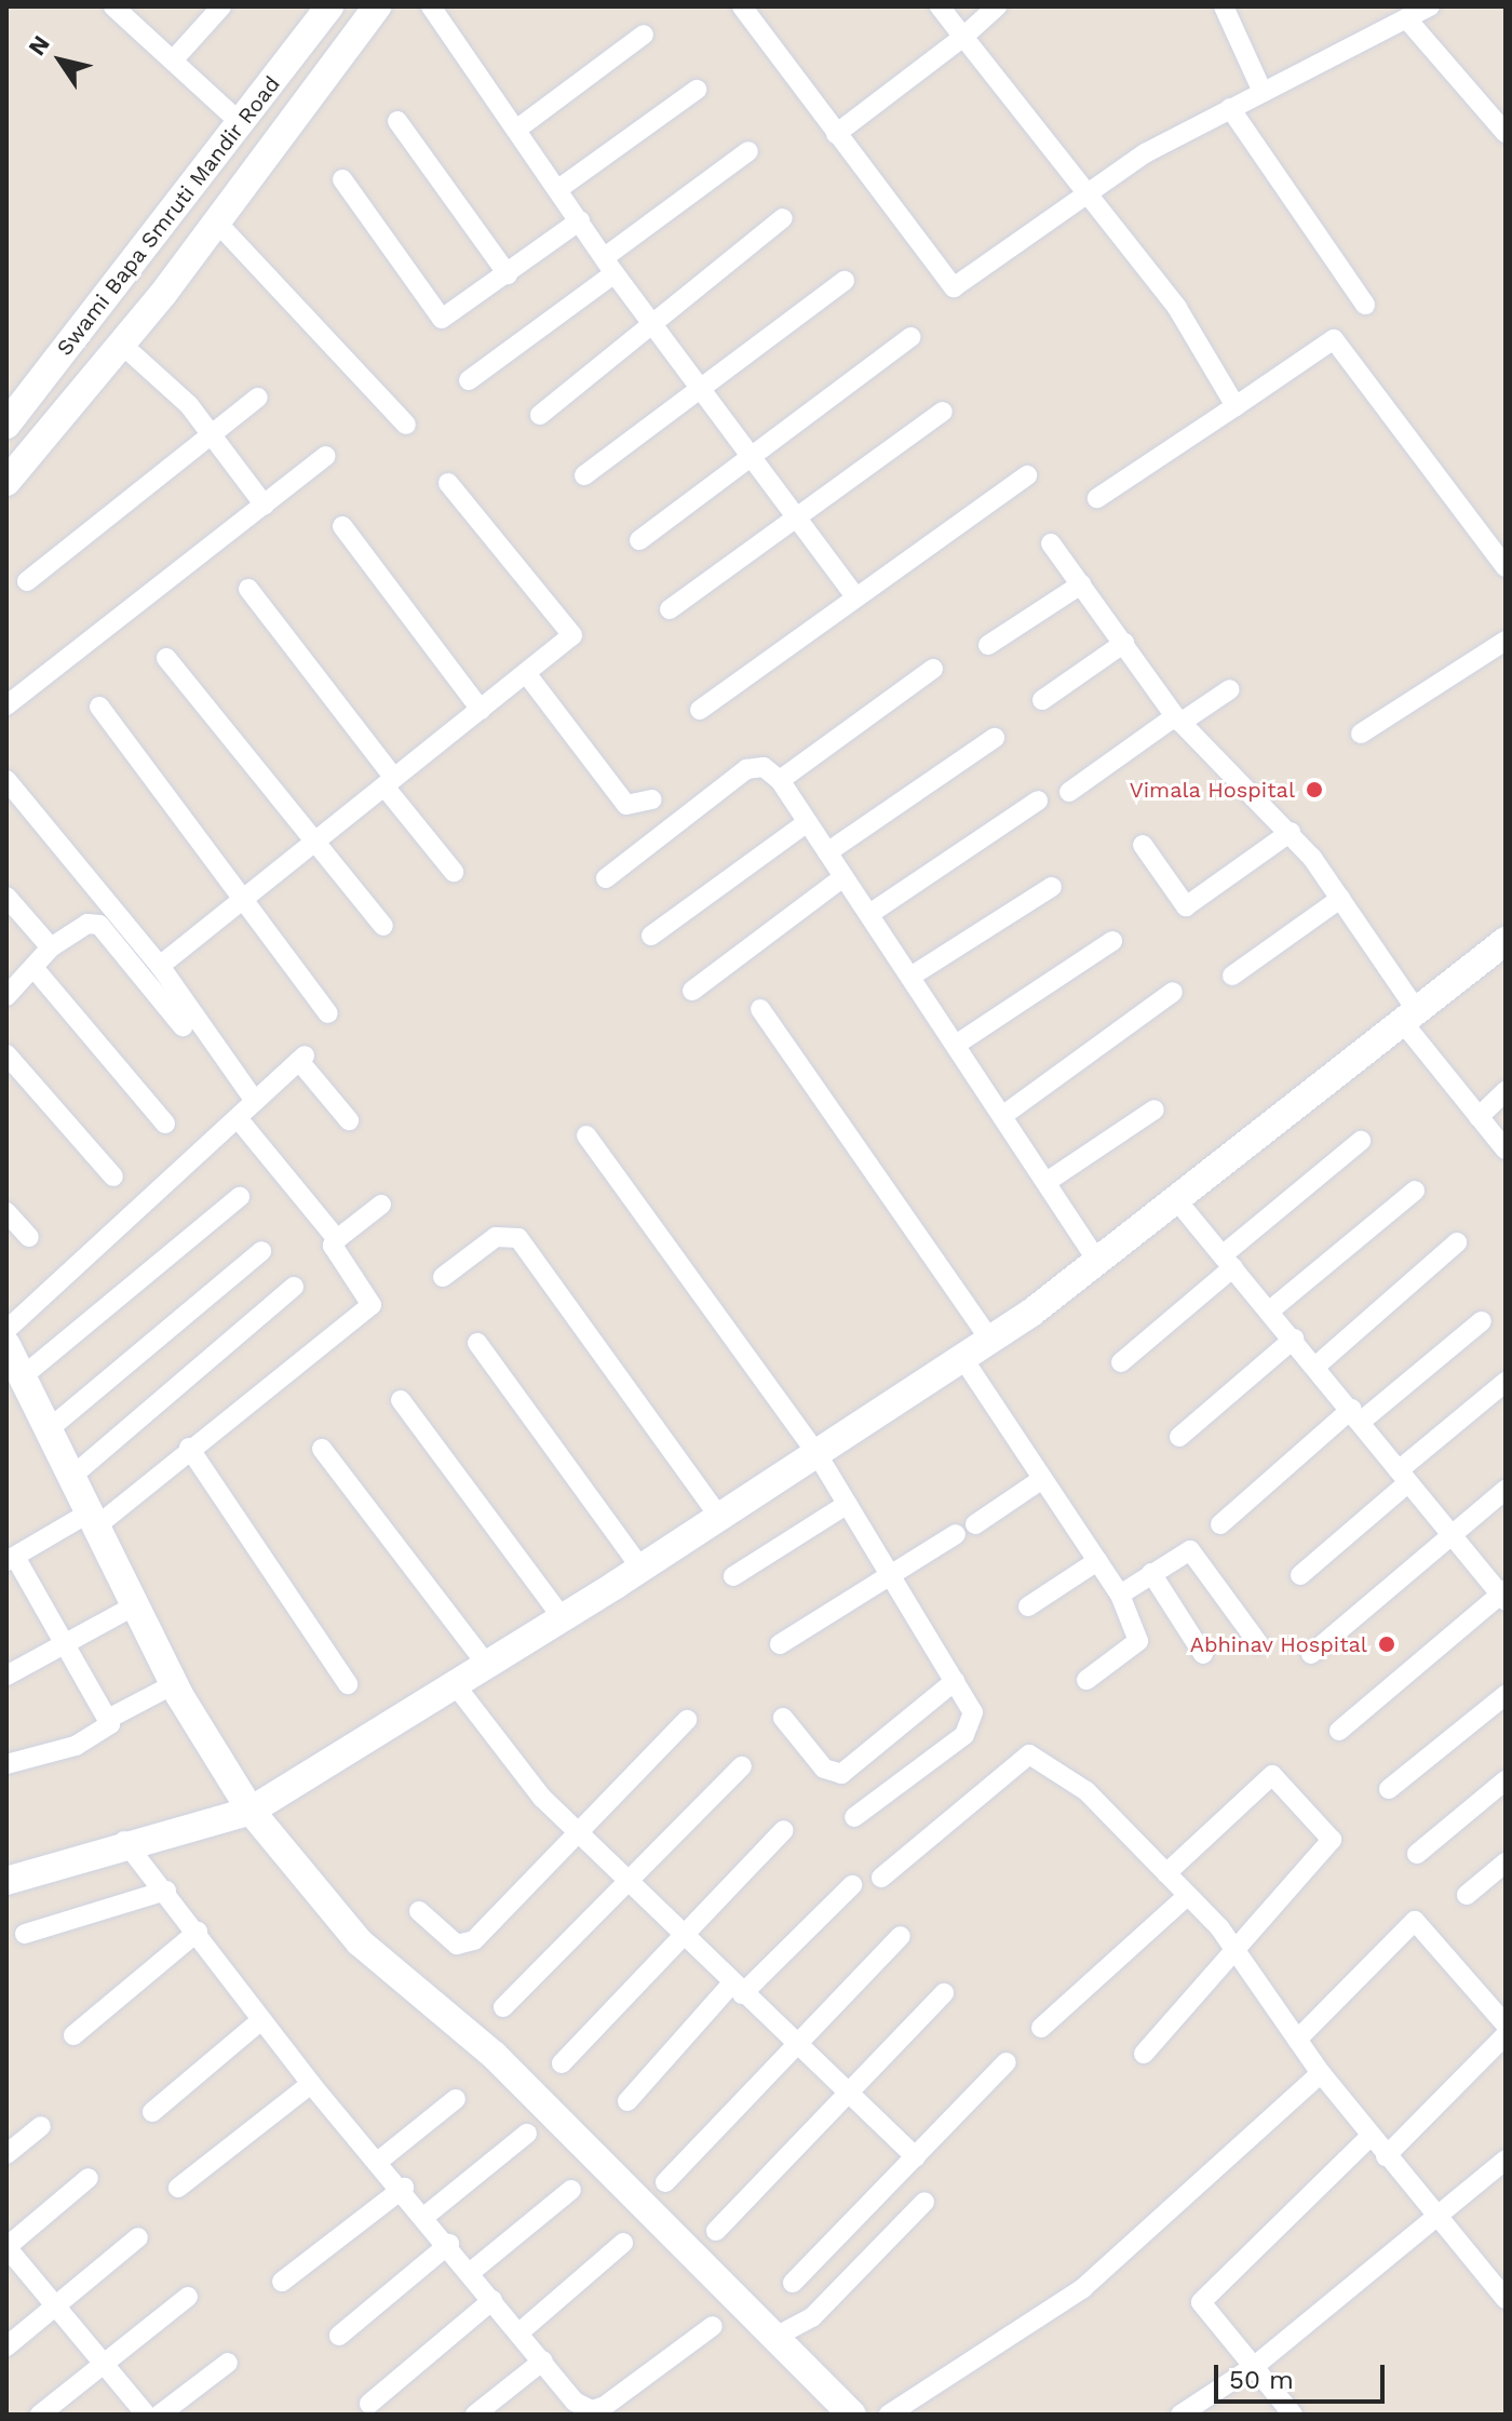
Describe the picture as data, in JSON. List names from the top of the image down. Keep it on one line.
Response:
{"streets":{"street":["Swami Bapa Smruti Mandir Road"]},"places":["Vimala Hospital","Abhinav Hospital"],"scale_bar":"50 m","north":"top left"}
